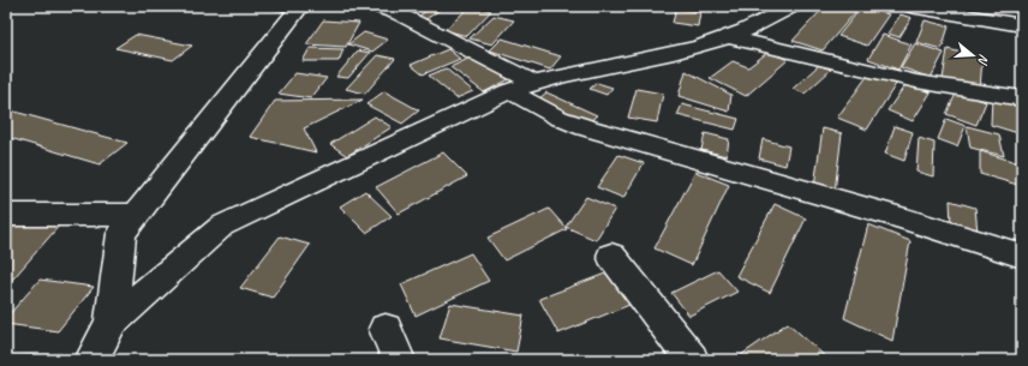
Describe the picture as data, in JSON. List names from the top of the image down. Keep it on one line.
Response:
{"north":"right"}
